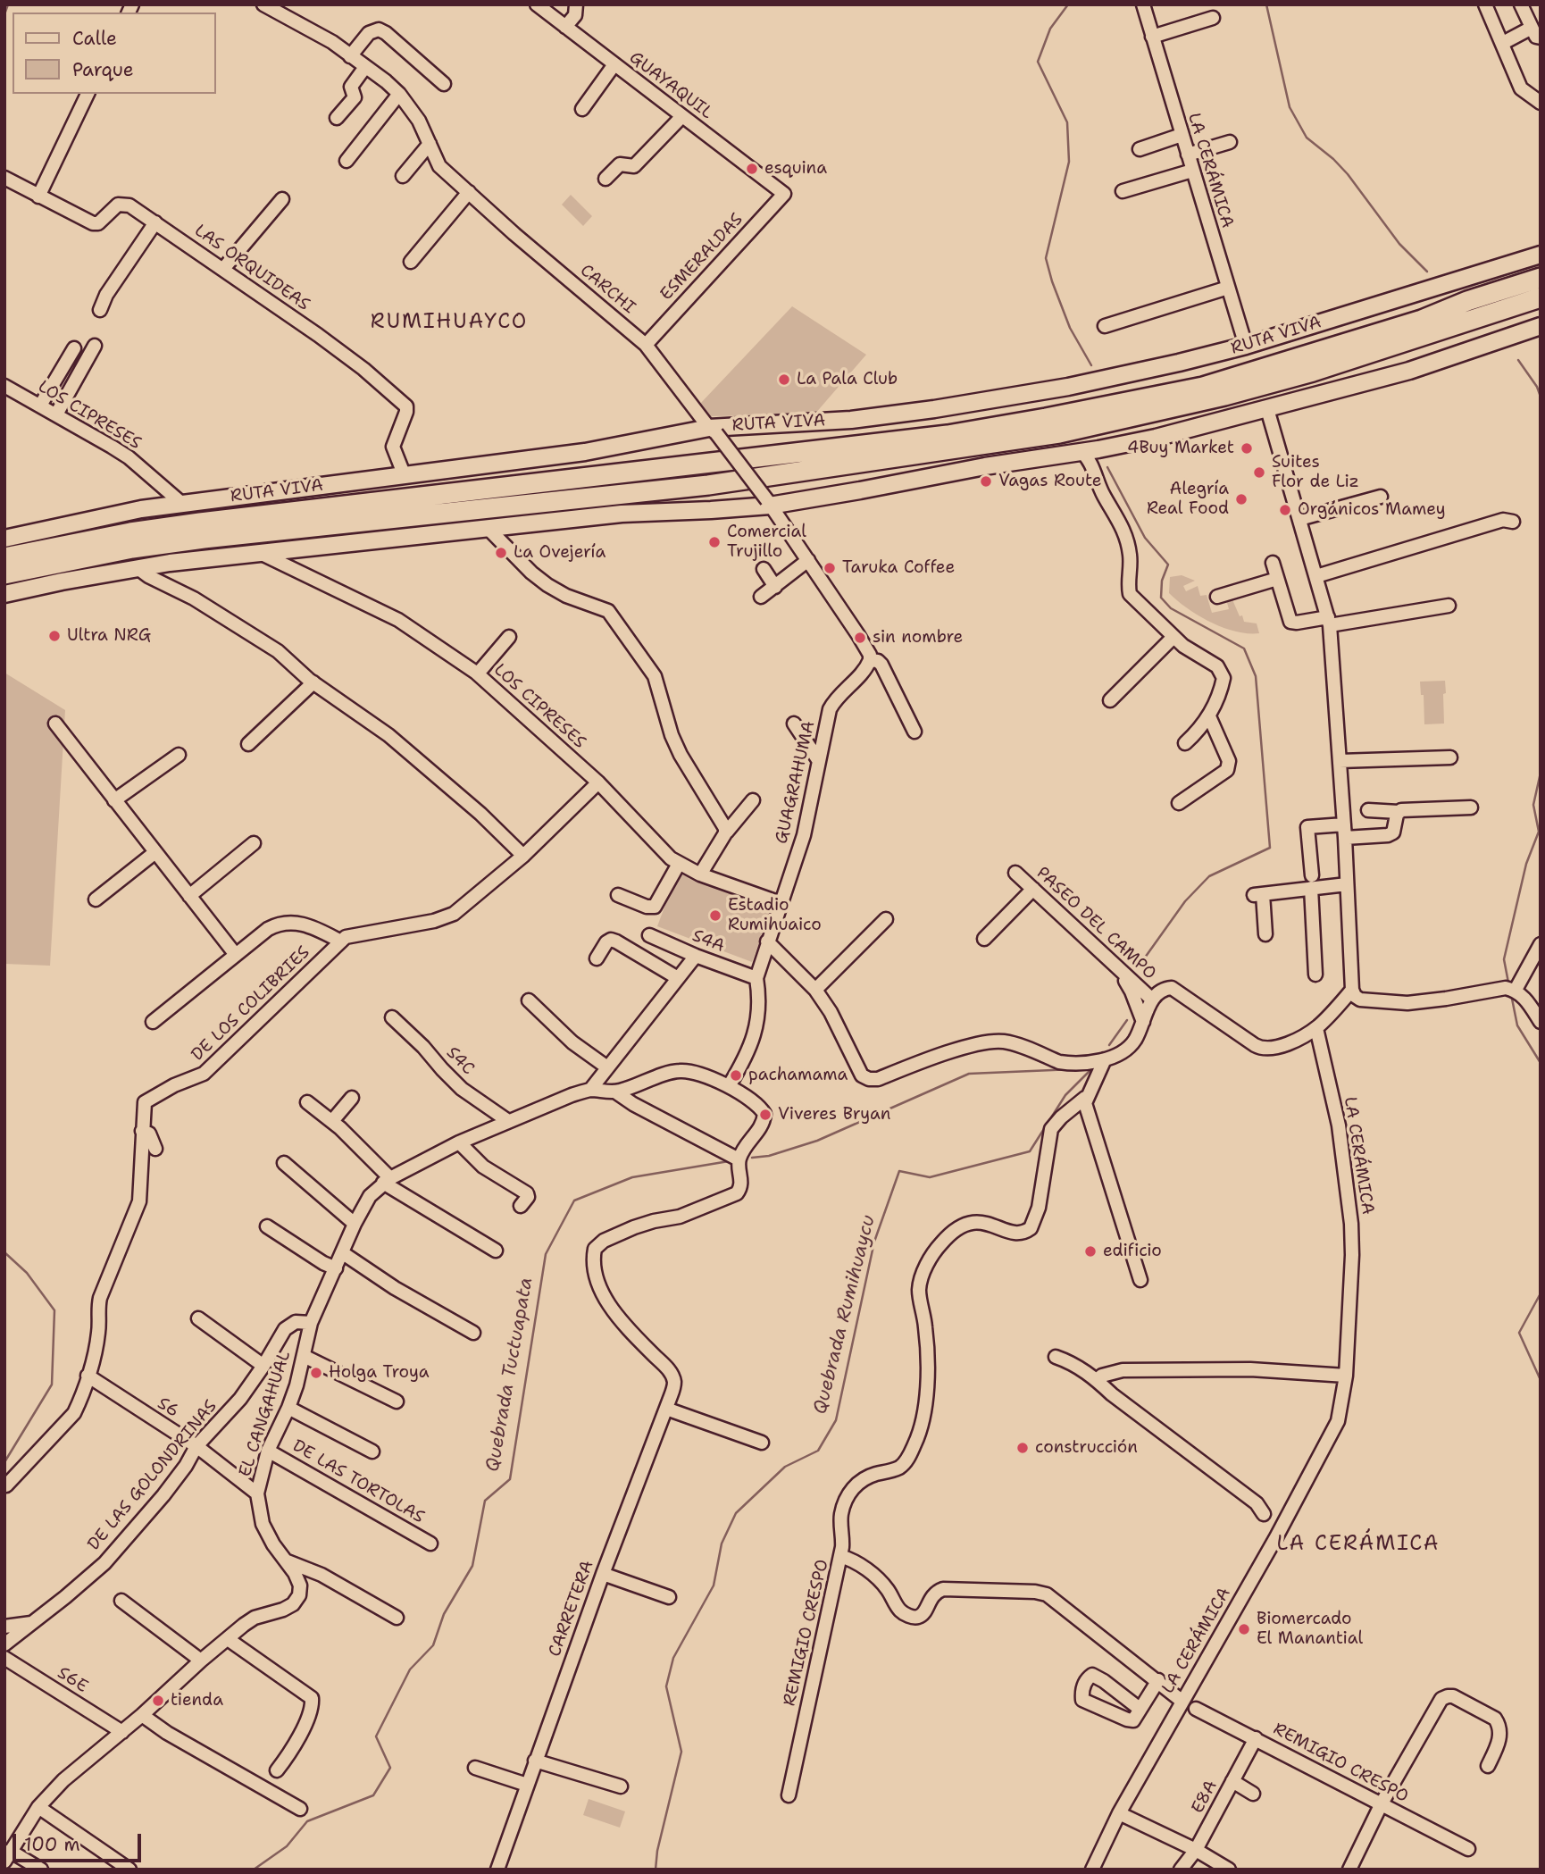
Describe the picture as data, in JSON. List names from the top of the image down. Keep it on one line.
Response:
{"streets":{"highway":["RUTA VIVA"],"street":["GUAYAQUIL","LA CERÁMICA","ESMERALDAS","LAS ORQUIDEAS","CARCHI","LOS CIPRESES","GUAGRAHUMA","PASEO DEL CAMPO","S4A","DE LOS COLIBRIES","S4C","S6","EL CANGAHUAL","DE LAS GOLONDRINAS","DE LAS TORTOLAS","CARRETERA","REMIGIO CRESPO","S6E","E8A"]},"crossings":[["GUAYAQUIL","ESMERALDAS"],["LA CERÁMICA","RUTA VIVA"],["LA CERÁMICA","REMIGIO CRESPO"],["ESMERALDAS","CARCHI"],["LAS ORQUIDEAS","RUTA VIVA"],["CARCHI","RUTA VIVA"],["CARCHI","GUAGRAHUMA"],["RUTA VIVA","LOS CIPRESES"],["LOS CIPRESES","GUAGRAHUMA"],["LOS CIPRESES","DE LOS COLIBRIES"],["GUAGRAHUMA","S4A"],["GUAGRAHUMA","EL CANGAHUAL"],["DE LOS COLIBRIES","S6"],["S4C","EL CANGAHUAL"],["S6","EL CANGAHUAL"],["S6","DE LAS GOLONDRINAS"],["EL CANGAHUAL","DE LAS GOLONDRINAS"],["EL CANGAHUAL","DE LAS TORTOLAS"],["EL CANGAHUAL","S6E"],["REMIGIO CRESPO","E8A"]],"districts":["RUMIHUAYCO","LA CERÁMICA"],"water":["Quebrada Rumihuaycu","Quebrada Tuctuapata"],"places":["esquina","La Pala Club","4Buy Market","Suites Flor de Liz","Vagas Route","Alegría Real Food","Orgánicos Mamey","Comercial Trujillo","La Ovejería","Taruka Coffee","Ultra NRG","sin nombre","Estadio Rumihuaico","pachamama","Viveres Bryan","edificio","Holga Troya","construcción","Biomercado El Manantial","tienda"],"legend":["Calle","Parque"],"scale_bar":"100 m"}
